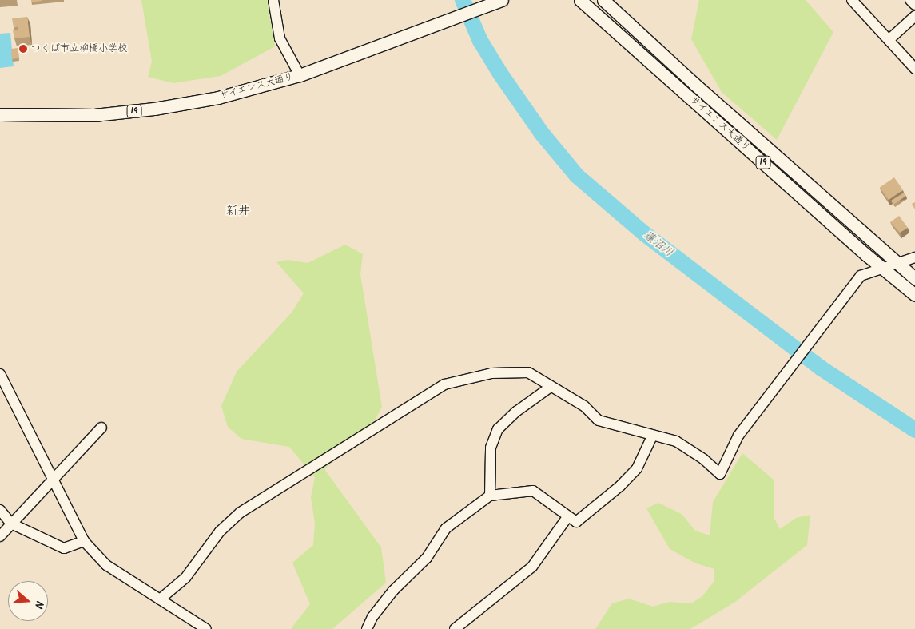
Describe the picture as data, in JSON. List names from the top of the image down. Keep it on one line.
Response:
{"streets":{"main road":["サイエンス大通り","19"]},"districts":["新井"],"water":["蓮沼川"],"places":["つくば市立柳橋小学校"],"north":"right"}
